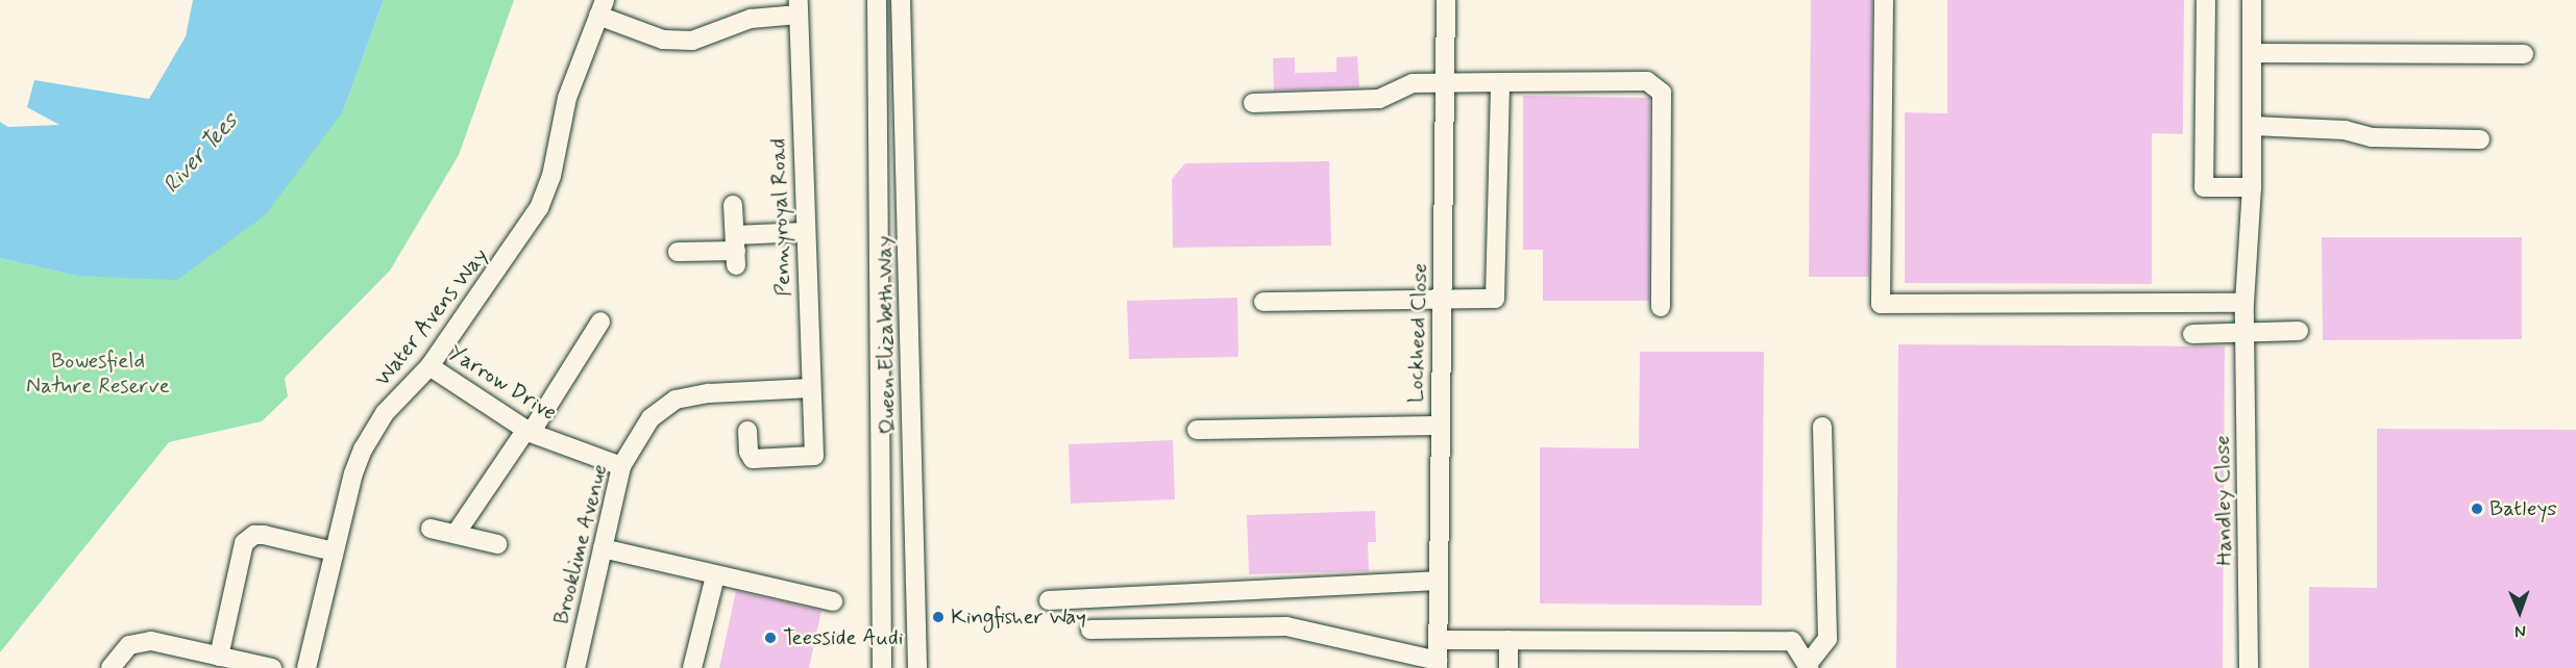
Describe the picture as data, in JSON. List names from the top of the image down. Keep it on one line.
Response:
{"streets":{"street":["Pennyroyal Road","Water Avens Way","Lockheed Close","Queen Elizabeth Way","Yarrow Drive","Handley Close","Brooklime Avenue"]},"crossings":[["Pennyroyal Road","Brooklime Avenue"],["Water Avens Way","Yarrow Drive"],["Yarrow Drive","Brooklime Avenue"]],"water":["River Tees"],"parks":["Bowesfield Nature Reserve"],"places":["Batleys","Kingfisher Way","Teesside Audi"],"north":"bottom"}
